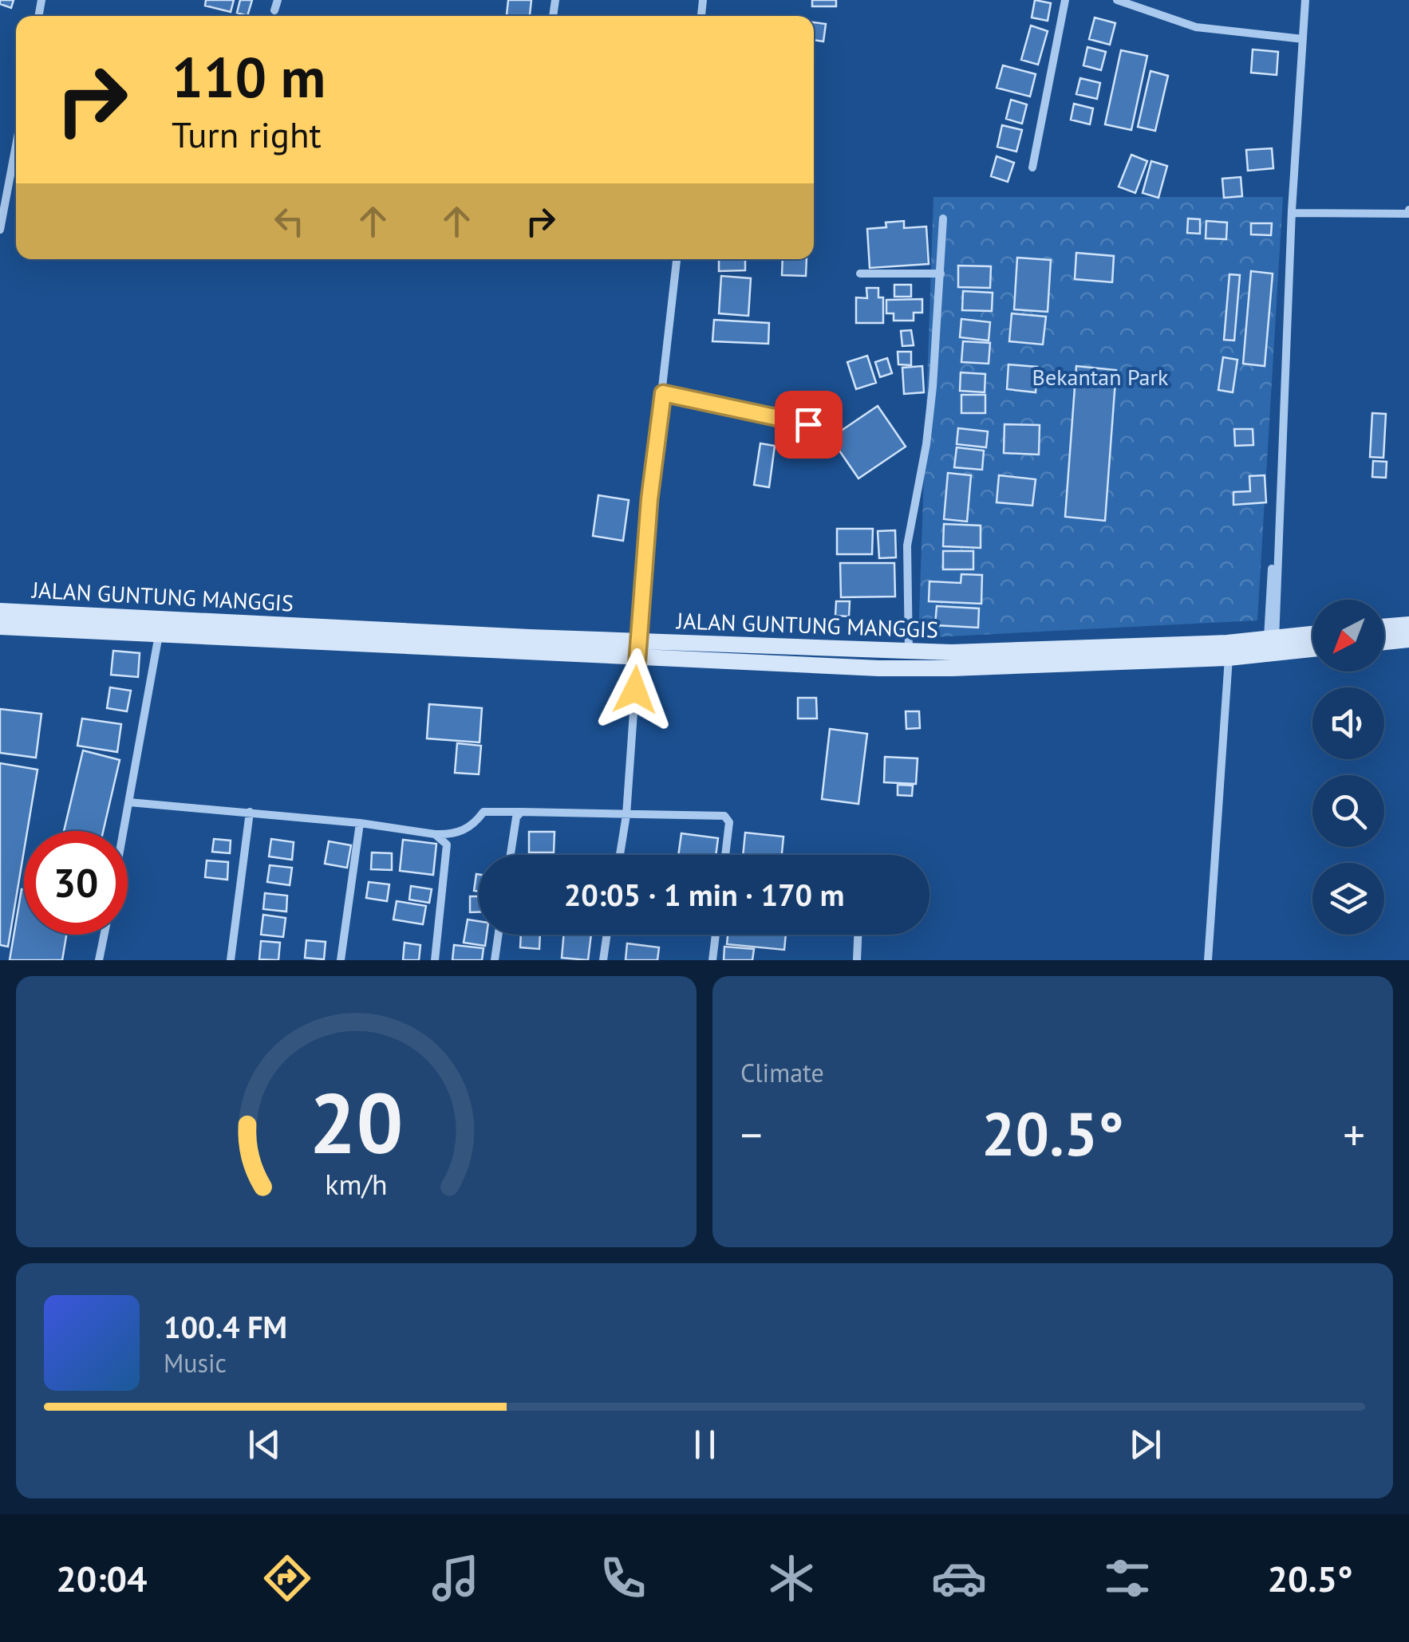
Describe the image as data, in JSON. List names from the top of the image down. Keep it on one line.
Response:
{"streets":{"street":["JALAN GUNTUNG MANGGIS"]},"parks":["Bekantan Park"],"north":"bottom left","page":{"turn":["110 m","Turn right"],"limit":"30","trip":"20:05 · 1 min · 170 m","tile":"Climate","heat":["−","20.5°","+"],"song":["100.4 FM","Music"],"tabs":["20:04","20.5°"],"gauge":["20","km/h"]}}
